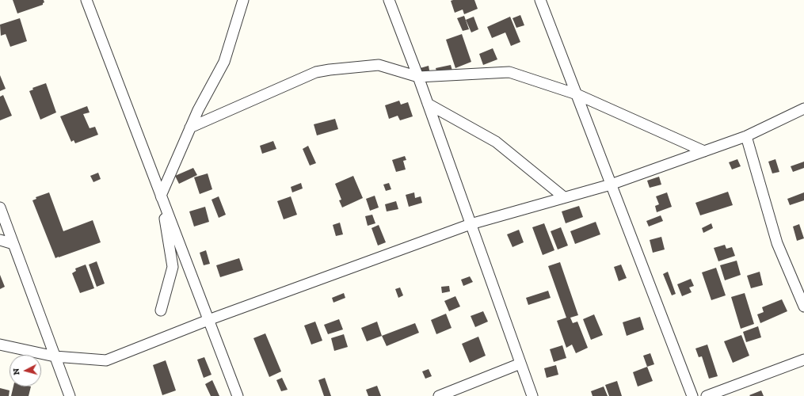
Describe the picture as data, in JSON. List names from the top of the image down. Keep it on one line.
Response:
{"north":"left"}
